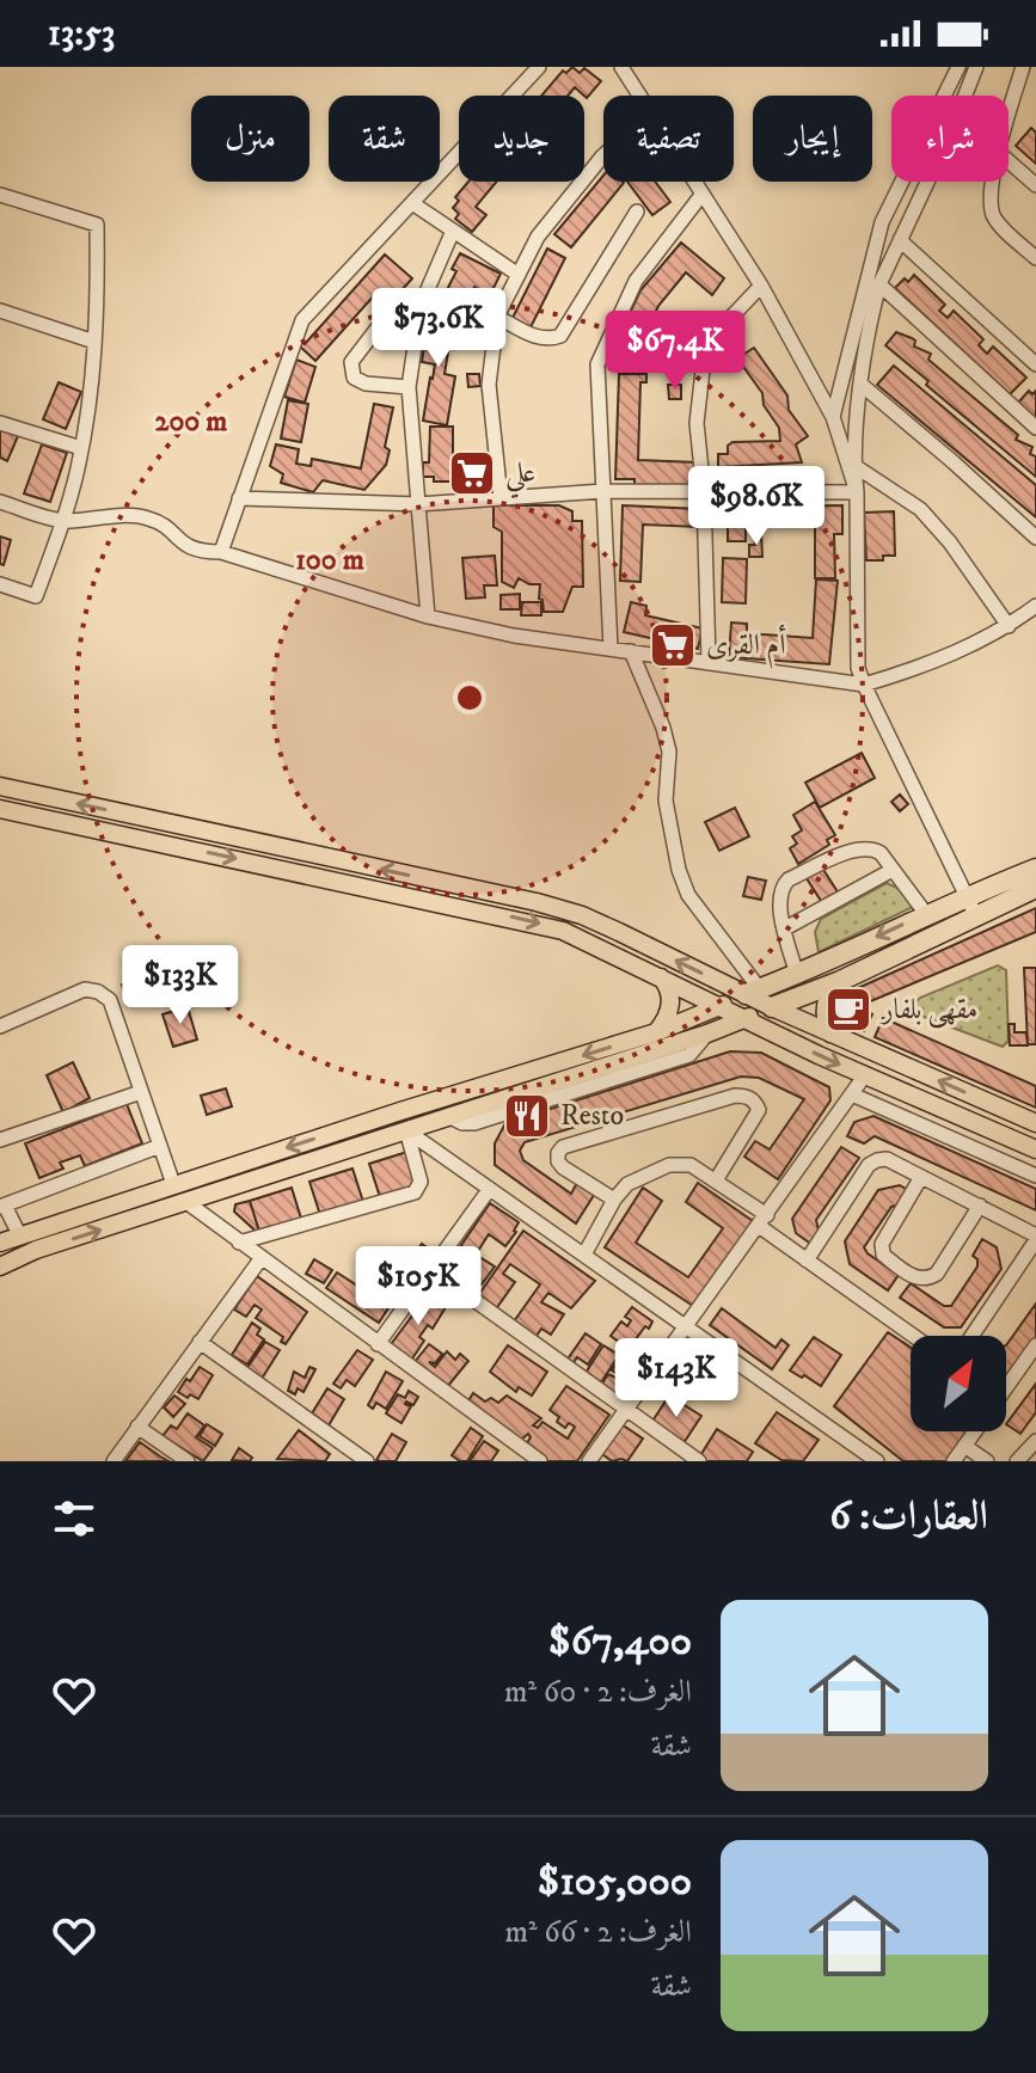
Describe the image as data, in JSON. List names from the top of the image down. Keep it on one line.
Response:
{"places":{"supermarket":["علي","أم القرى"],"cafe":["مقهى بلفار"],"restaurant":["Resto"]},"north":"top right","page":{"status":"13:53","chip":["شراء","إيجار","تصفية","جديد","شقة","منزل"],"price":["$73.6K","$67.4K","$98.6K","$133K","$105K","$143K"],"heading":"العقارات: 6","list":[{"name":"$67,400","note":"الغرف: 2 · 60 m² · شقة"},{"name":"$105,000","note":"الغرف: 2 · 66 m² · شقة"}]},"rings":["200 m","100 m"]}
